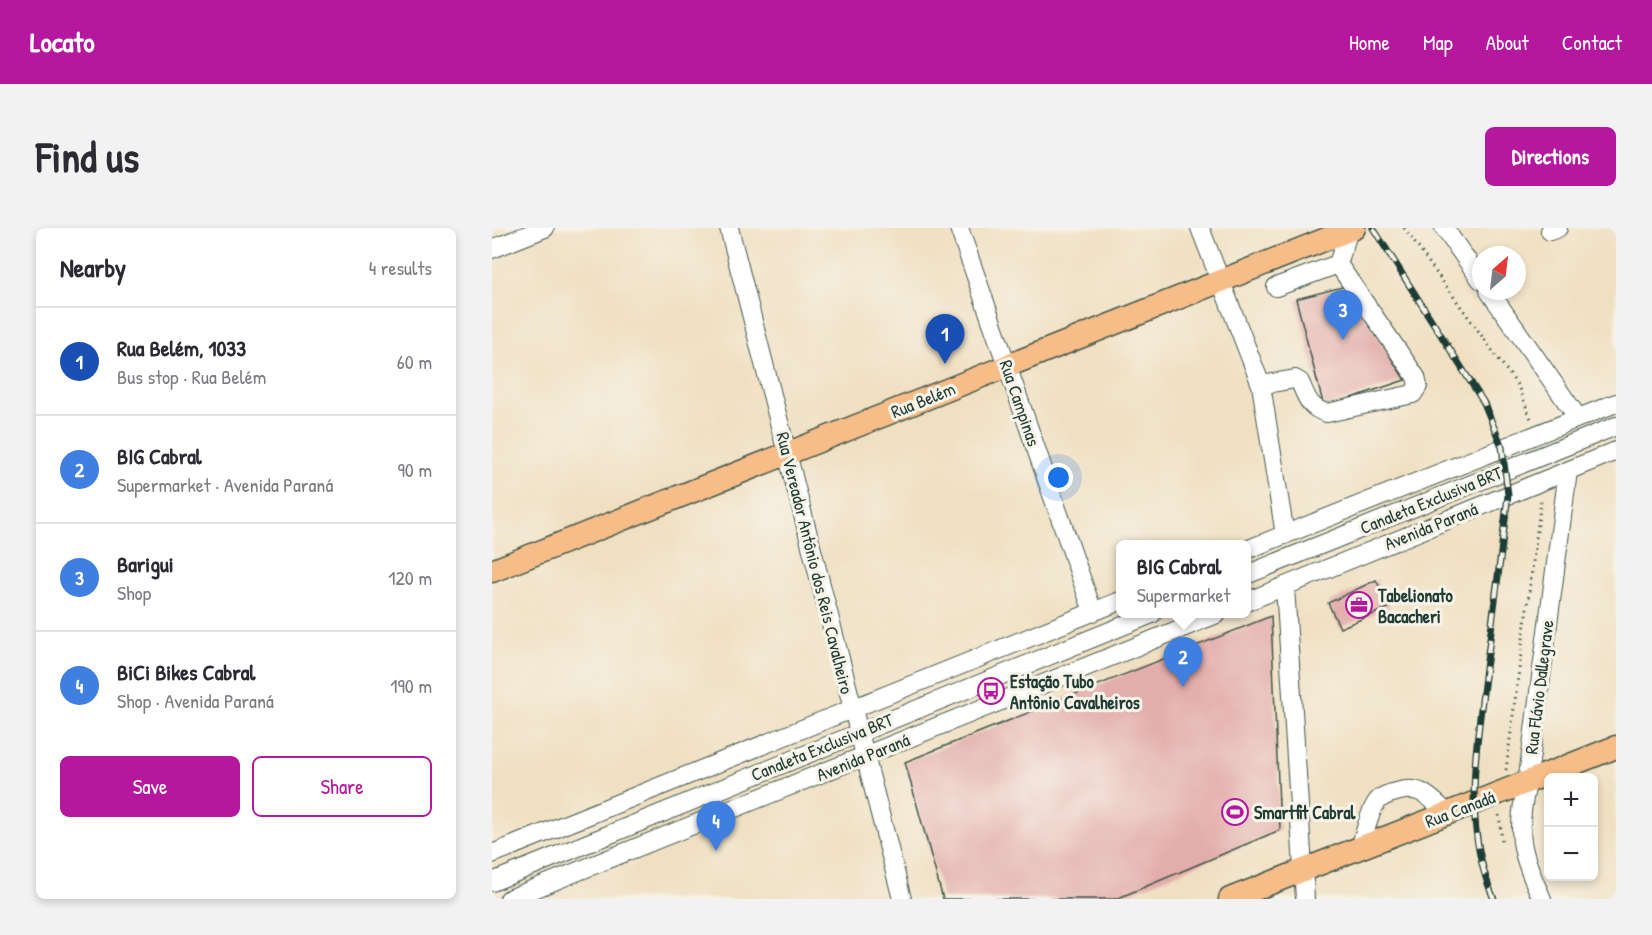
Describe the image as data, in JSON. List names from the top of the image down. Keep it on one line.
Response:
{"streets":{"main road":["Rua Belém","Rua Canadá"],"street":["Rua Campinas","Canaleta Exclusiva BRT","Avenida Paraná","Rua Vereador Antônio dos Reis Cavalheiro","Rua Flávio Dallegrave"]},"crossings":[["Rua Belém","Rua Campinas"],["Rua Belém","Rua Vereador Antônio dos Reis Cavalheiro"],["Canaleta Exclusiva BRT","Rua Vereador Antônio dos Reis Cavalheiro"],["Avenida Paraná","Rua Vereador Antônio dos Reis Cavalheiro"],["Avenida Paraná","Rua Flávio Dallegrave"],["Rua Flávio Dallegrave","Rua Canadá"]],"places":{"office":["Tabelionato Bacacheri"],"bus stop":["Estação Tubo Antônio Cavalheiros"],"sports":["Smartfit Cabral"]},"north":"top right","page":{"header":"Locato","nav":["Home","Map","About","Contact"],"buttons":["Directions",["Save","Share"]],"title":"Find us","heading":["Nearby","4 results"],"pins":["3","1","2","4"],"list":[{"mark":"1","name":"Rua Belém, 1033","note":"Bus stop · Rua Belém","value":"60 m"},{"mark":"2","name":"BIG Cabral","note":"Supermarket · Avenida Paraná","value":"90 m"},{"mark":"3","name":"Barigui","note":"Shop","value":"120 m"},{"mark":"4","name":"BiCi Bikes Cabral","note":"Shop · Avenida Paraná","value":"190 m"}],"popup":["BIG Cabral","Supermarket"],"map_buttons":["+","−"]}}
